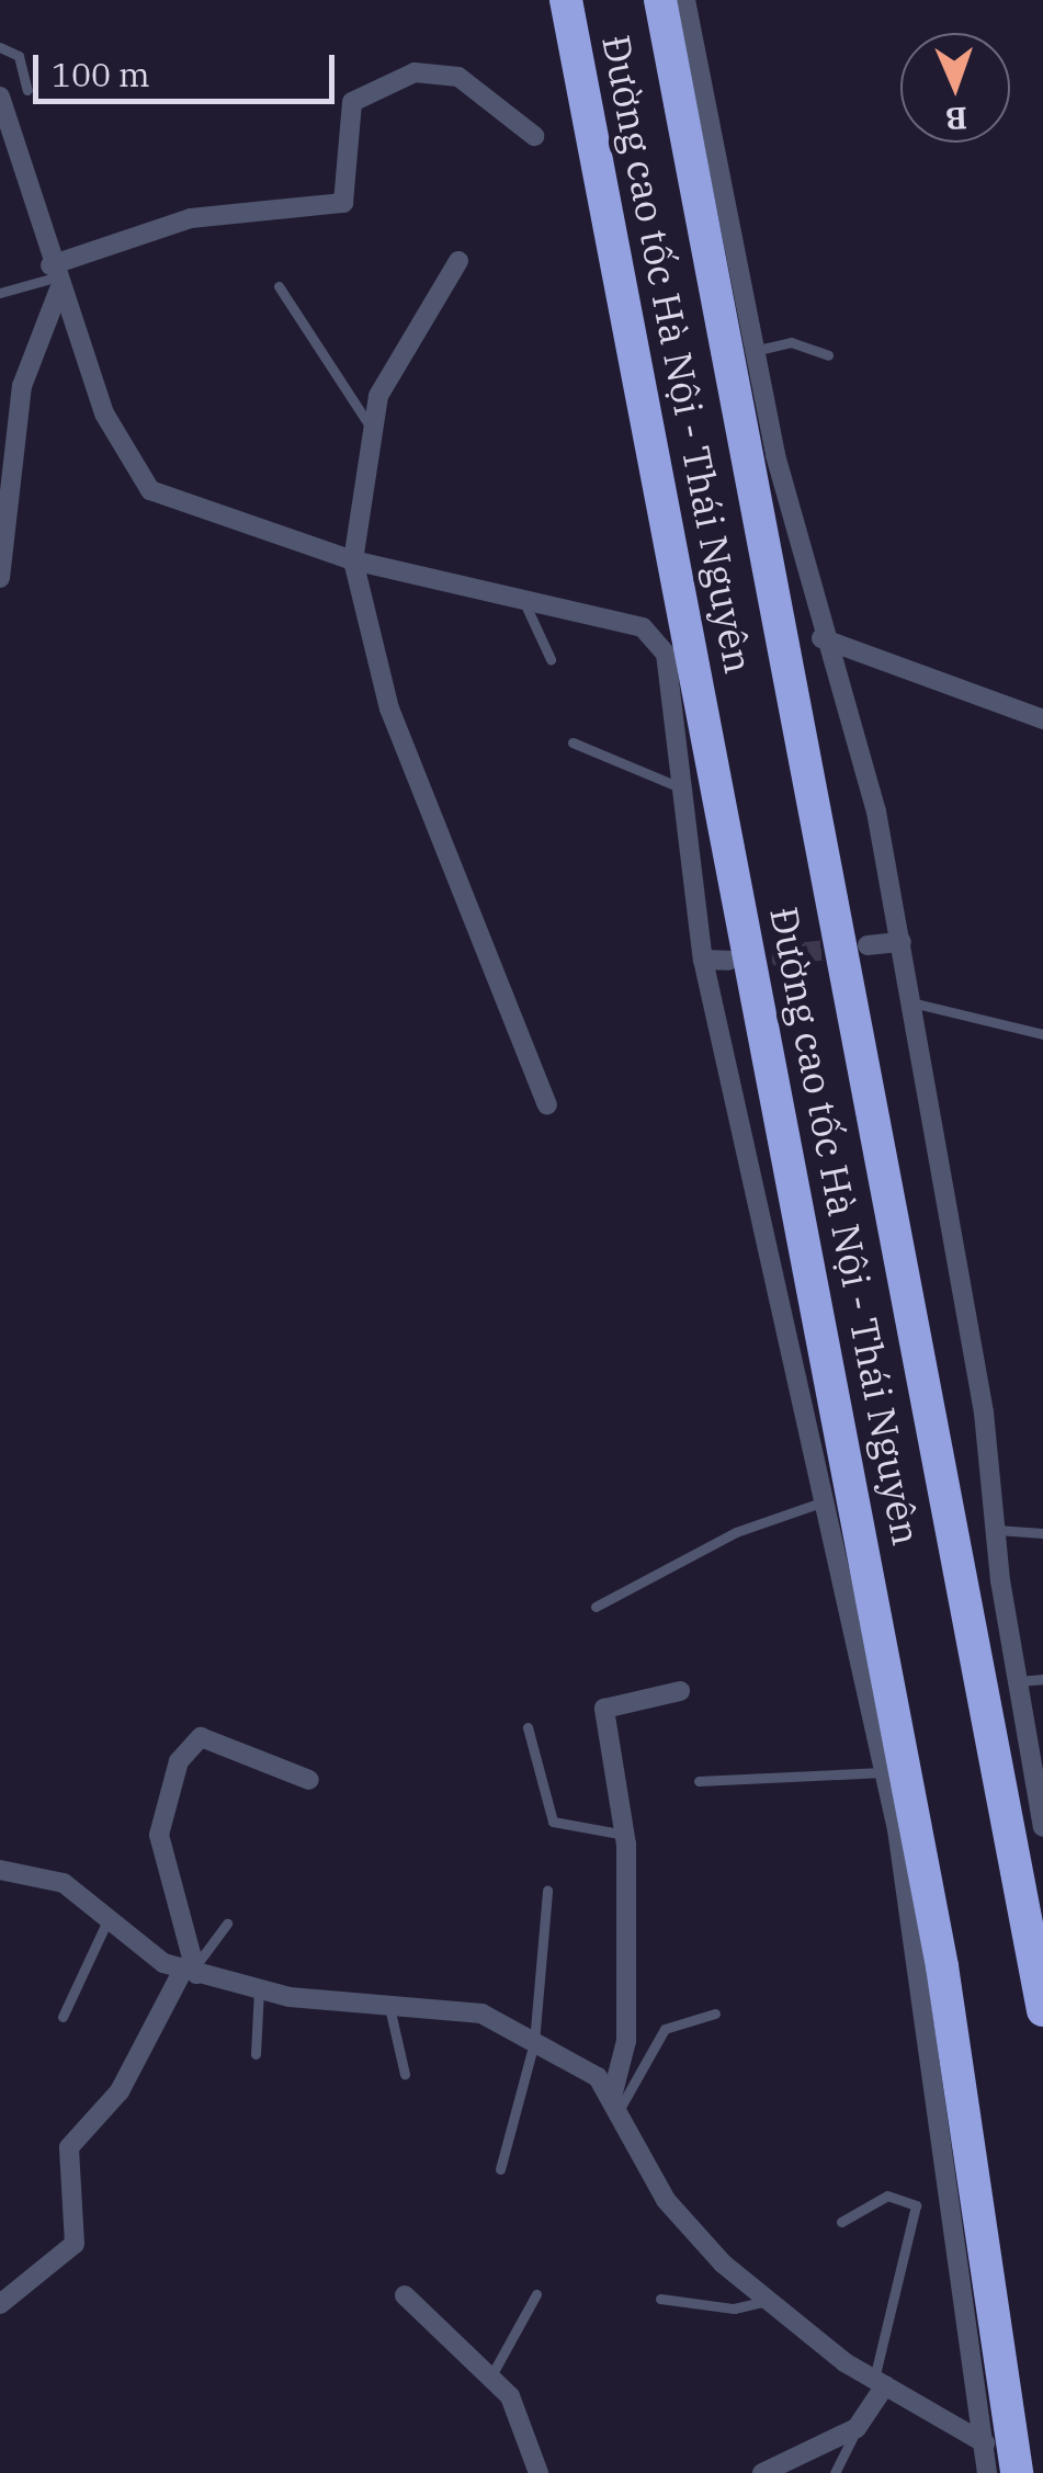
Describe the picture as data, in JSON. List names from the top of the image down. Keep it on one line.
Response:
{"streets":{"highway":["Đường cao tốc Hà Nội - Thái Nguyên"]},"scale_bar":"100 m","north":"bottom"}
